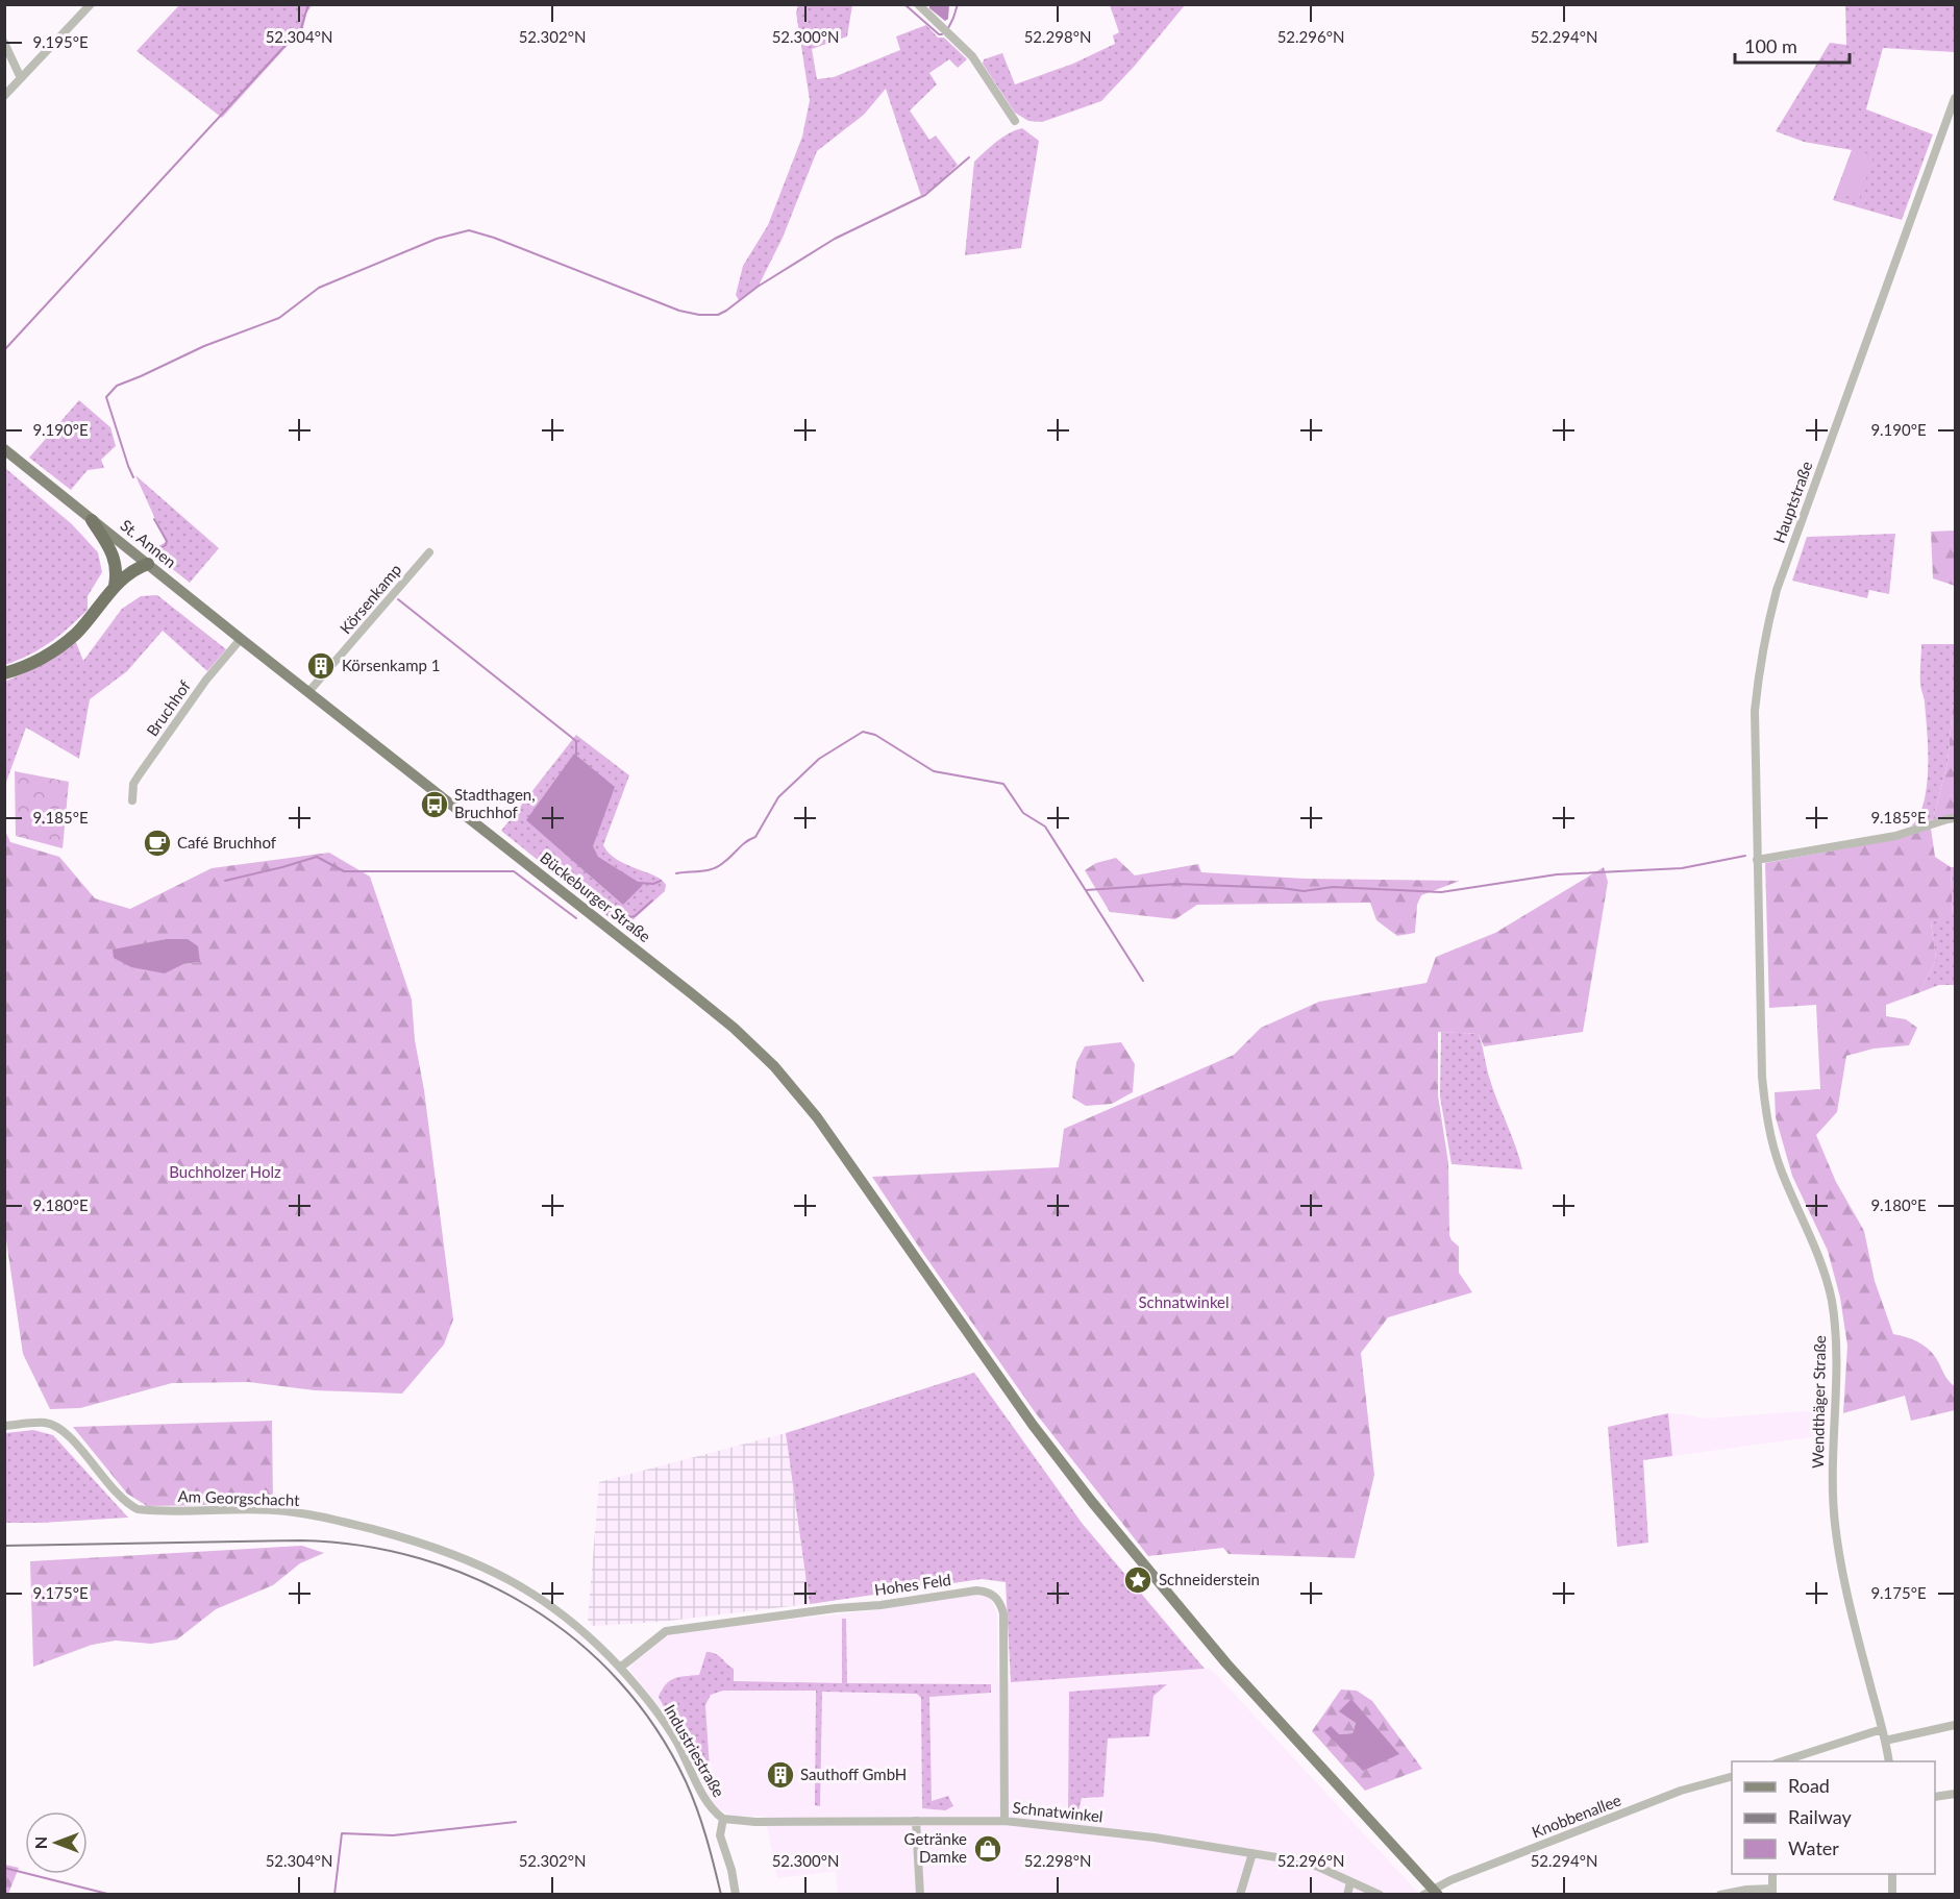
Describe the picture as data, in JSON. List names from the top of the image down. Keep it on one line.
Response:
{"streets":{"main road":["St. Annen","Bückeburger Straße"],"street":["Hauptstraße","Körsenkamp","Bruchhof","Wendthäger Straße","Am Georgschacht","Hohes Feld","Industriestraße","Schnatwinkel","Knobbenallee"]},"crossings":[["Hauptstraße","Wendthäger Straße"],["St. Annen","Bruchhof"],["St. Annen","Bückeburger Straße"],["Körsenkamp","Bückeburger Straße"],["Bückeburger Straße","Knobbenallee"],["Am Georgschacht","Industriestraße"],["Hohes Feld","Industriestraße"],["Hohes Feld","Schnatwinkel"],["Industriestraße","Schnatwinkel"]],"parks":["Buchholzer Holz","Schnatwinkel"],"places":{"building":["Körsenkamp 1","Sauthoff GmbH"],"bus stop":["Stadthagen, Bruchhof"],"cafe":["Café Bruchhof"],"place":["Schneiderstein"],"shop":["Getränke Damke"]},"legend":["Road","Railway","Water"],"scale_bar":"100 m","north":"left","coordinates":["52.304°N","52.302°N","52.300°N","52.298°N","52.296°N","52.294°N","9.195°E","9.190°E","9.185°E","9.180°E","9.175°E"]}
